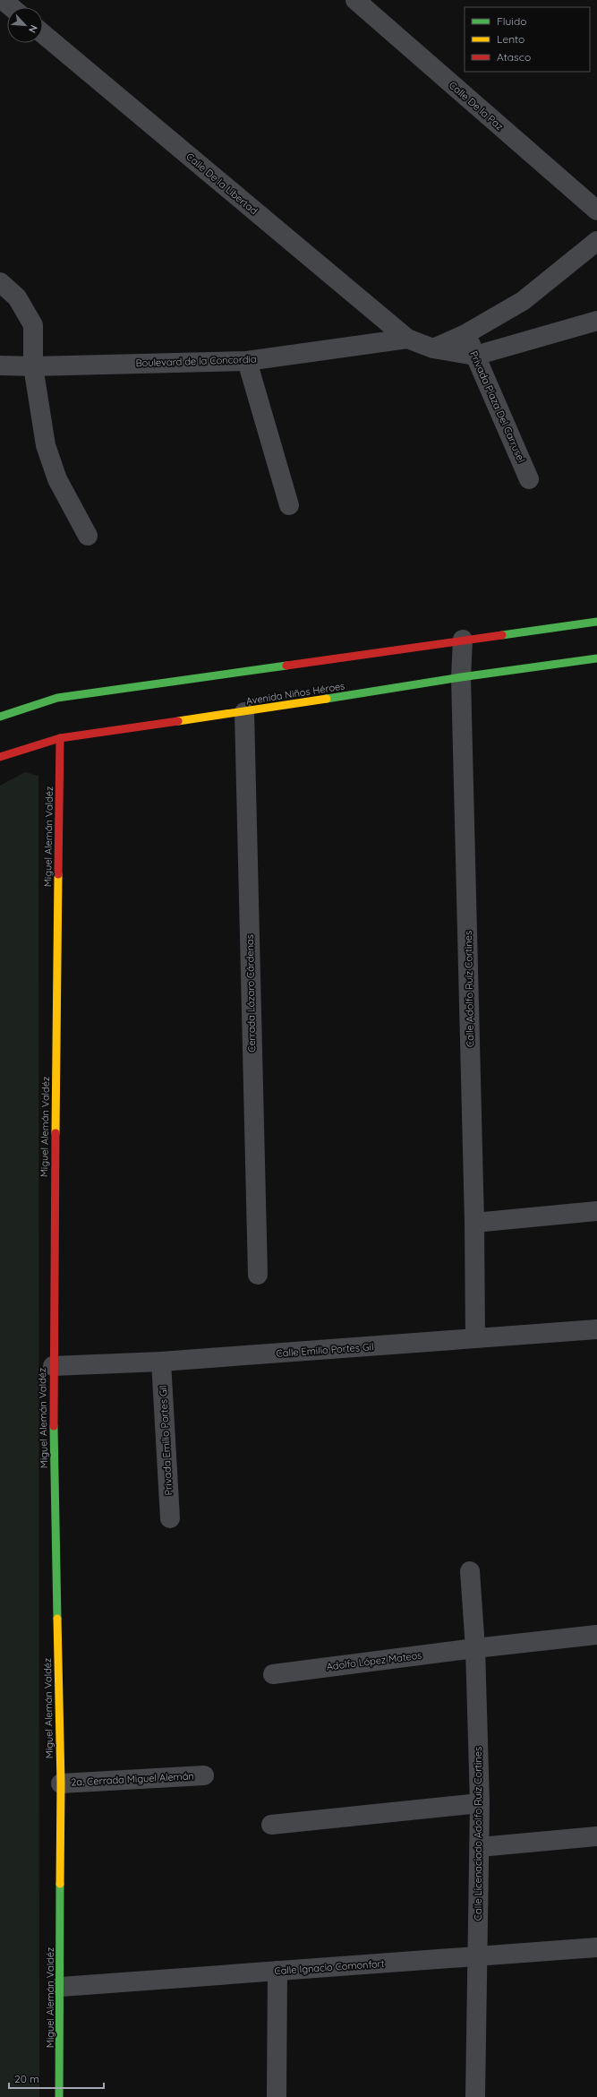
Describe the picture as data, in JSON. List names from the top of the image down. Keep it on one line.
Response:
{"streets":{"street":["Calle De la Paz","Calle De la Libertad","Boulevard de la Concordia","Privada Plaza Del Carrusel","Avenida Niños Héroes","Miguel Alemán Valdéz","Calle Adolfo Ruíz Cortines","Cerrada Lázaro Cárdenas","Calle Emilio Portes Gil","Privada Emilio Portes Gil","Adolfo López Mateos","2a. Cerrada Miguel Alemán","Calle Licenaciado Adolfo Ruíz Cortines","Calle Ignacio Comonfort"]},"crossings":[["Calle De la Libertad","Boulevard de la Concordia"],["Boulevard de la Concordia","Privada Plaza Del Carrusel"],["Avenida Niños Héroes","Miguel Alemán Valdéz"],["Avenida Niños Héroes","Calle Adolfo Ruíz Cortines"],["Avenida Niños Héroes","Cerrada Lázaro Cárdenas"],["Miguel Alemán Valdéz","Calle Emilio Portes Gil"],["Miguel Alemán Valdéz","2a. Cerrada Miguel Alemán"],["Miguel Alemán Valdéz","Calle Ignacio Comonfort"],["Calle Adolfo Ruíz Cortines","Calle Emilio Portes Gil"],["Calle Emilio Portes Gil","Privada Emilio Portes Gil"],["Adolfo López Mateos","Calle Licenaciado Adolfo Ruíz Cortines"],["Calle Licenaciado Adolfo Ruíz Cortines","Calle Ignacio Comonfort"]],"legend":["Fluido","Lento","Atasco"],"scale_bar":"20 m","north":"bottom right"}
